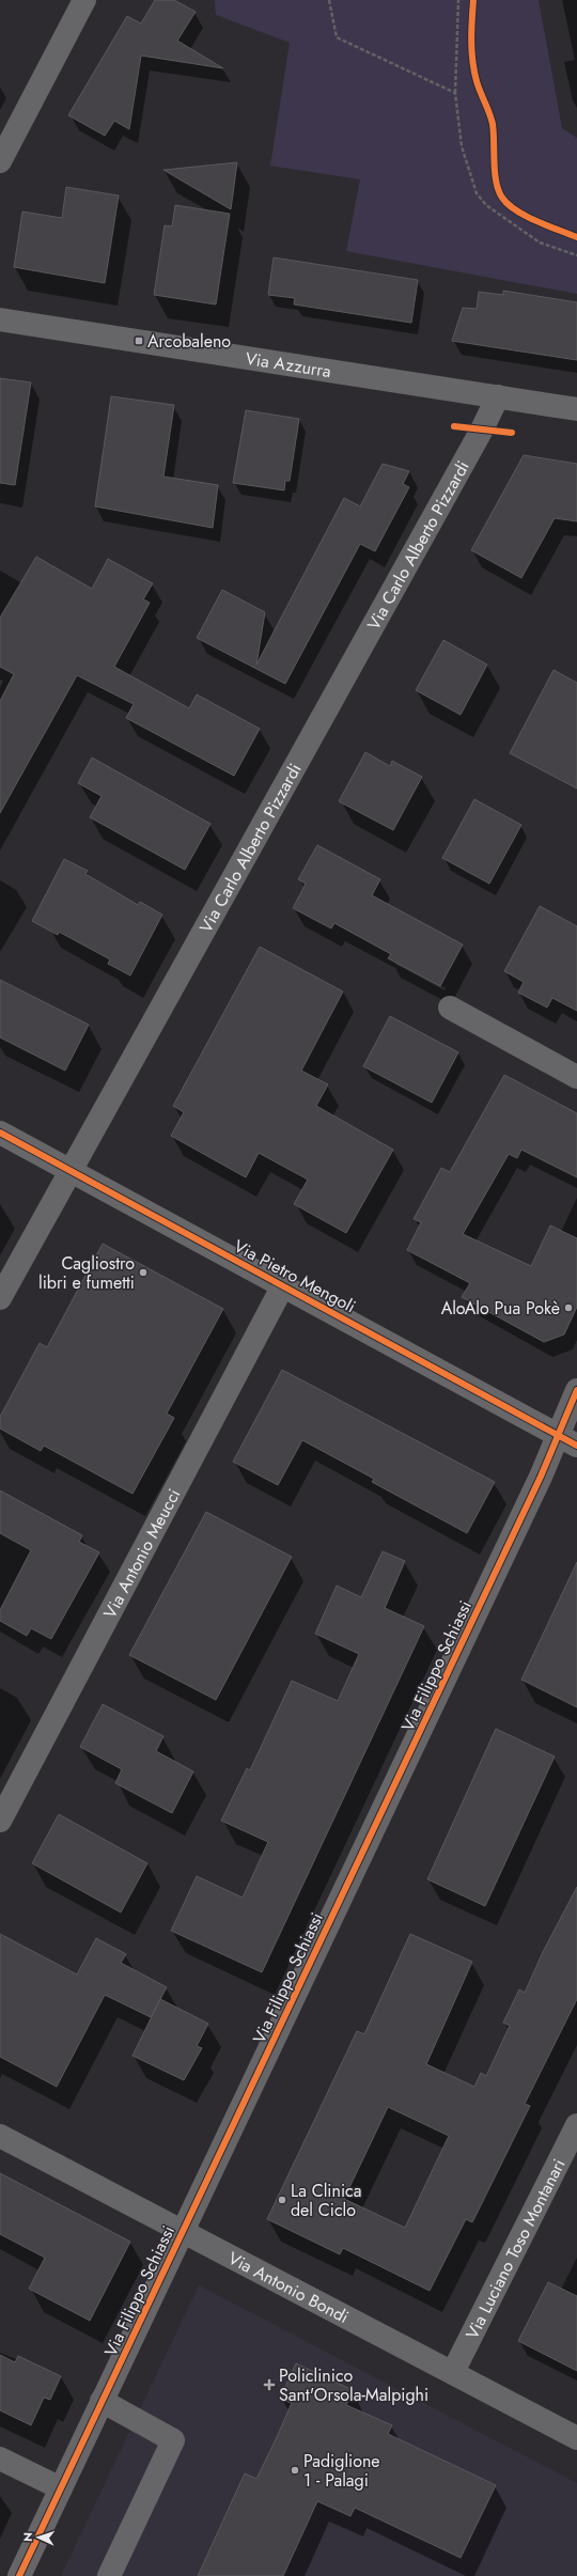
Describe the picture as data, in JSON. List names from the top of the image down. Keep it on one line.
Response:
{"streets":{"main road":["Via Pietro Mengoli"],"street":["Via Azzurra","Via Carlo Alberto Pizzardi","Via Antonio Meucci","Via Filippo Schiassi","Via Luciano Toso Montanari","Via Antonio Bondi"]},"crossings":[["Via Azzurra","Via Carlo Alberto Pizzardi"],["Via Carlo Alberto Pizzardi","Via Pietro Mengoli"],["Via Pietro Mengoli","Via Antonio Meucci"],["Via Pietro Mengoli","Via Filippo Schiassi"],["Via Filippo Schiassi","Via Antonio Bondi"],["Via Luciano Toso Montanari","Via Antonio Bondi"]],"places":{"transit":["Arcobaleno"],"other":["Cagliostro libri e fumetti","AloAlo Pua Pokè","La Clinica del Ciclo","Padiglione 1 - Palagi"],"health":["Policlinico Sant'Orsola-Malpighi"]},"north":"left"}
